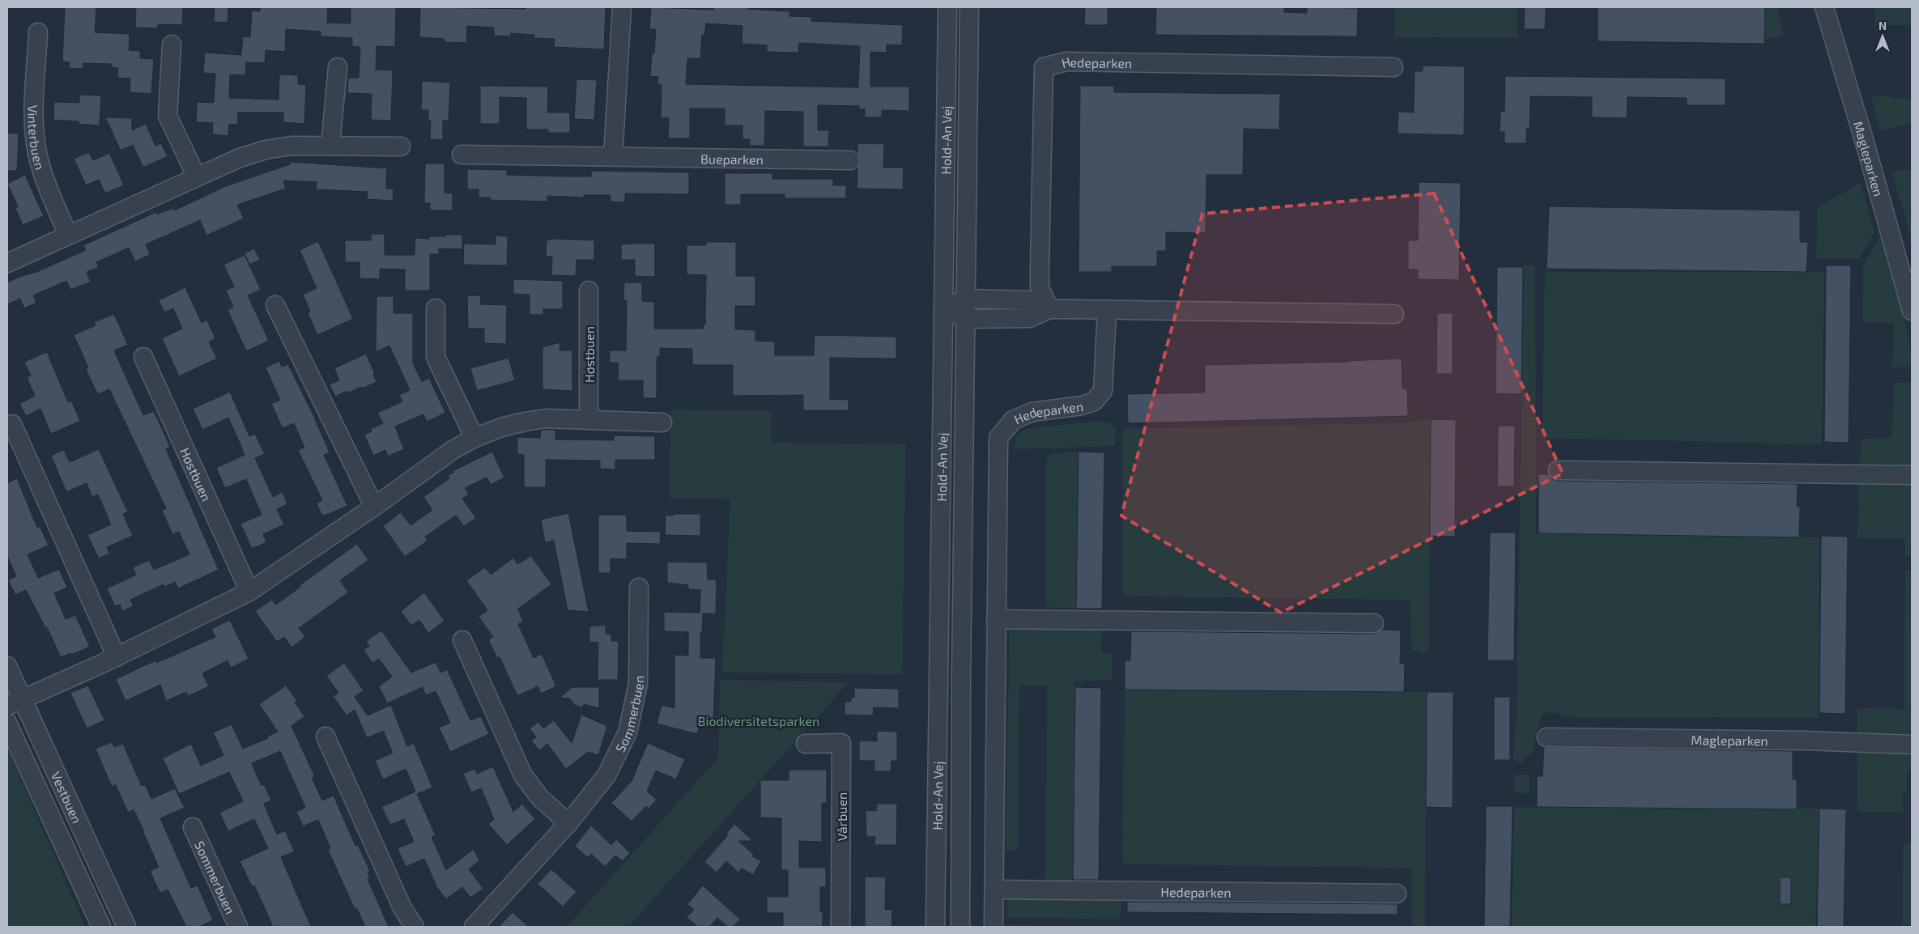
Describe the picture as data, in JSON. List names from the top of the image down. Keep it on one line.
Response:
{"streets":{"street":["Hedeparken","Vinterbuen","Hold-An Vej","Magleparken","Bueparken","Høstbuen","Sommerbuen","Vestbuen","Vårbuen"]},"parks":["Biodiversitetsparken"],"north":"top"}
